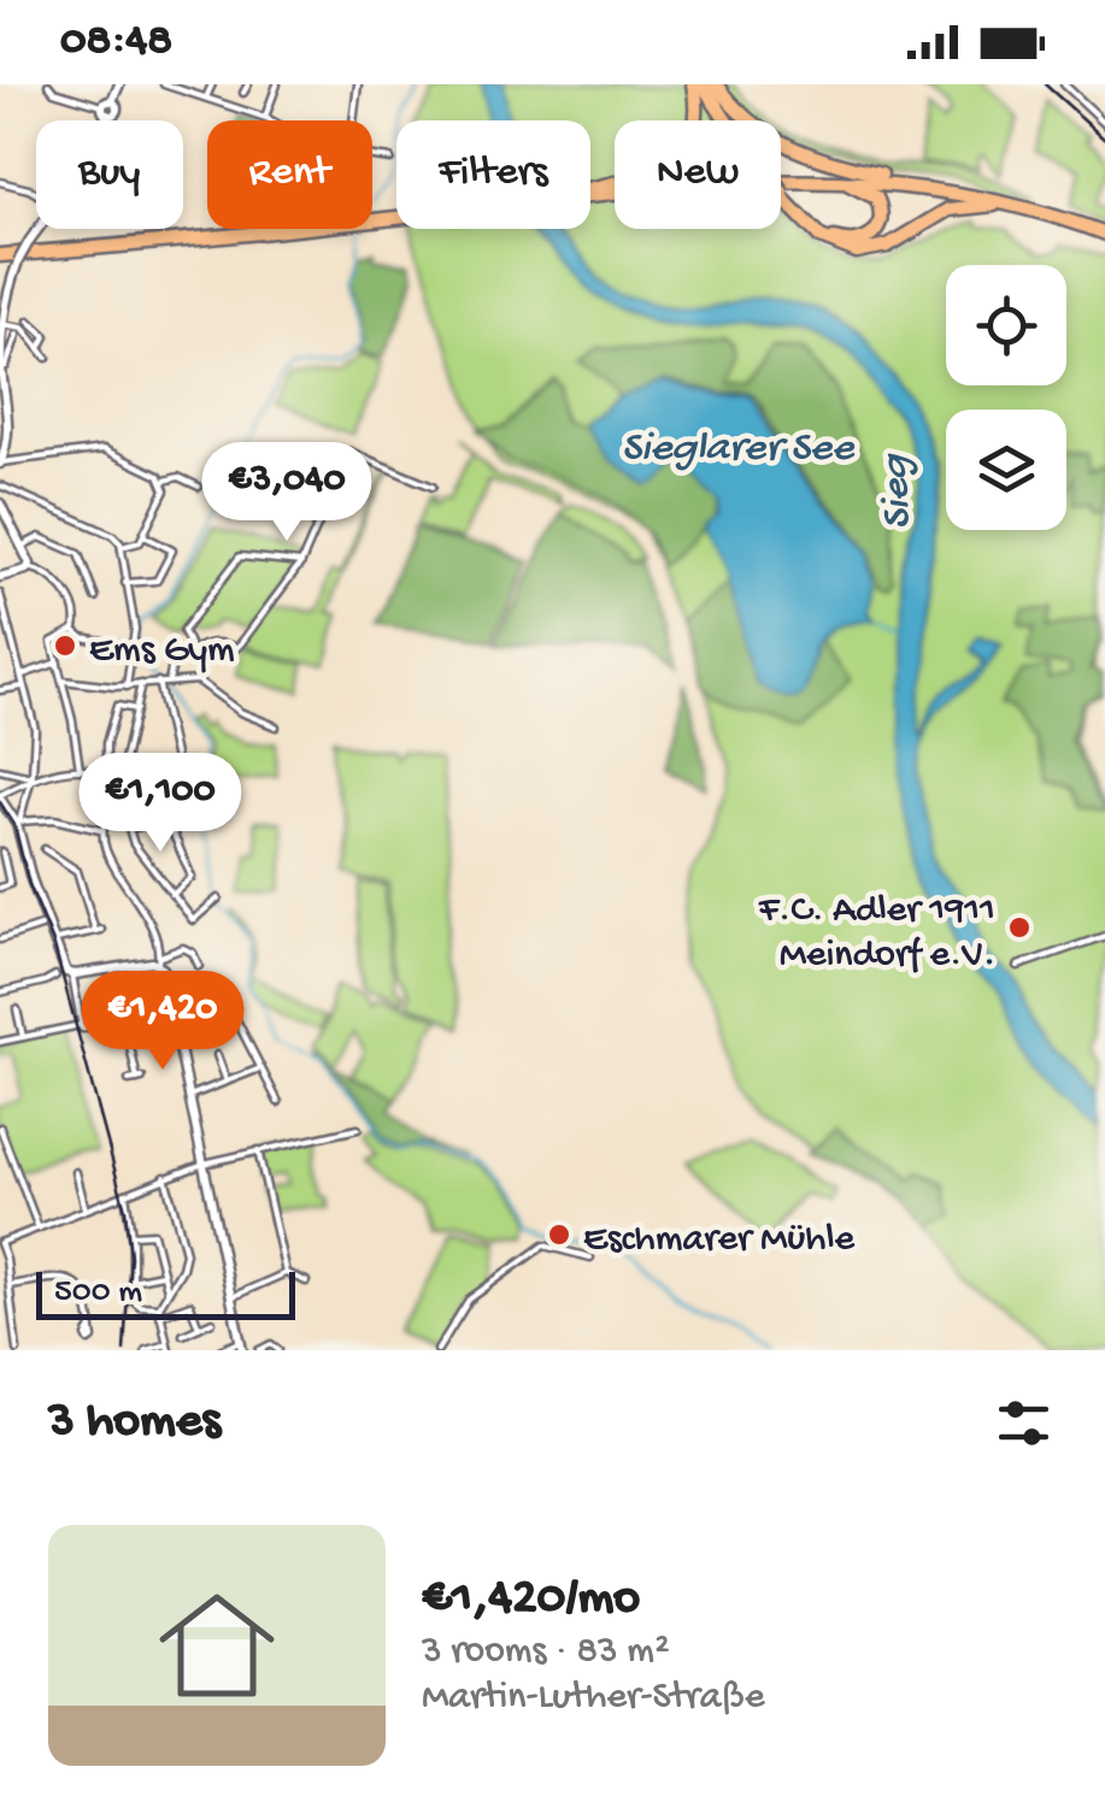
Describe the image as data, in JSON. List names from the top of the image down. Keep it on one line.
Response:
{"water":["Sieglarer See","Sieg"],"places":["Ems Gym","F.C. Adler 1911 Meindorf e.V.","Eschmarer Mühle"],"scale_bar":"500 m","page":{"status":"08:48","chip":["Buy","Rent","Filters","New"],"price":["€3,040","€1,100","€1,420"],"scale":"500 m","heading":"3 homes","list":[{"name":"€1,420/mo","note":"3 rooms · 83 m² · Martin-Luther-Straße"}]}}
